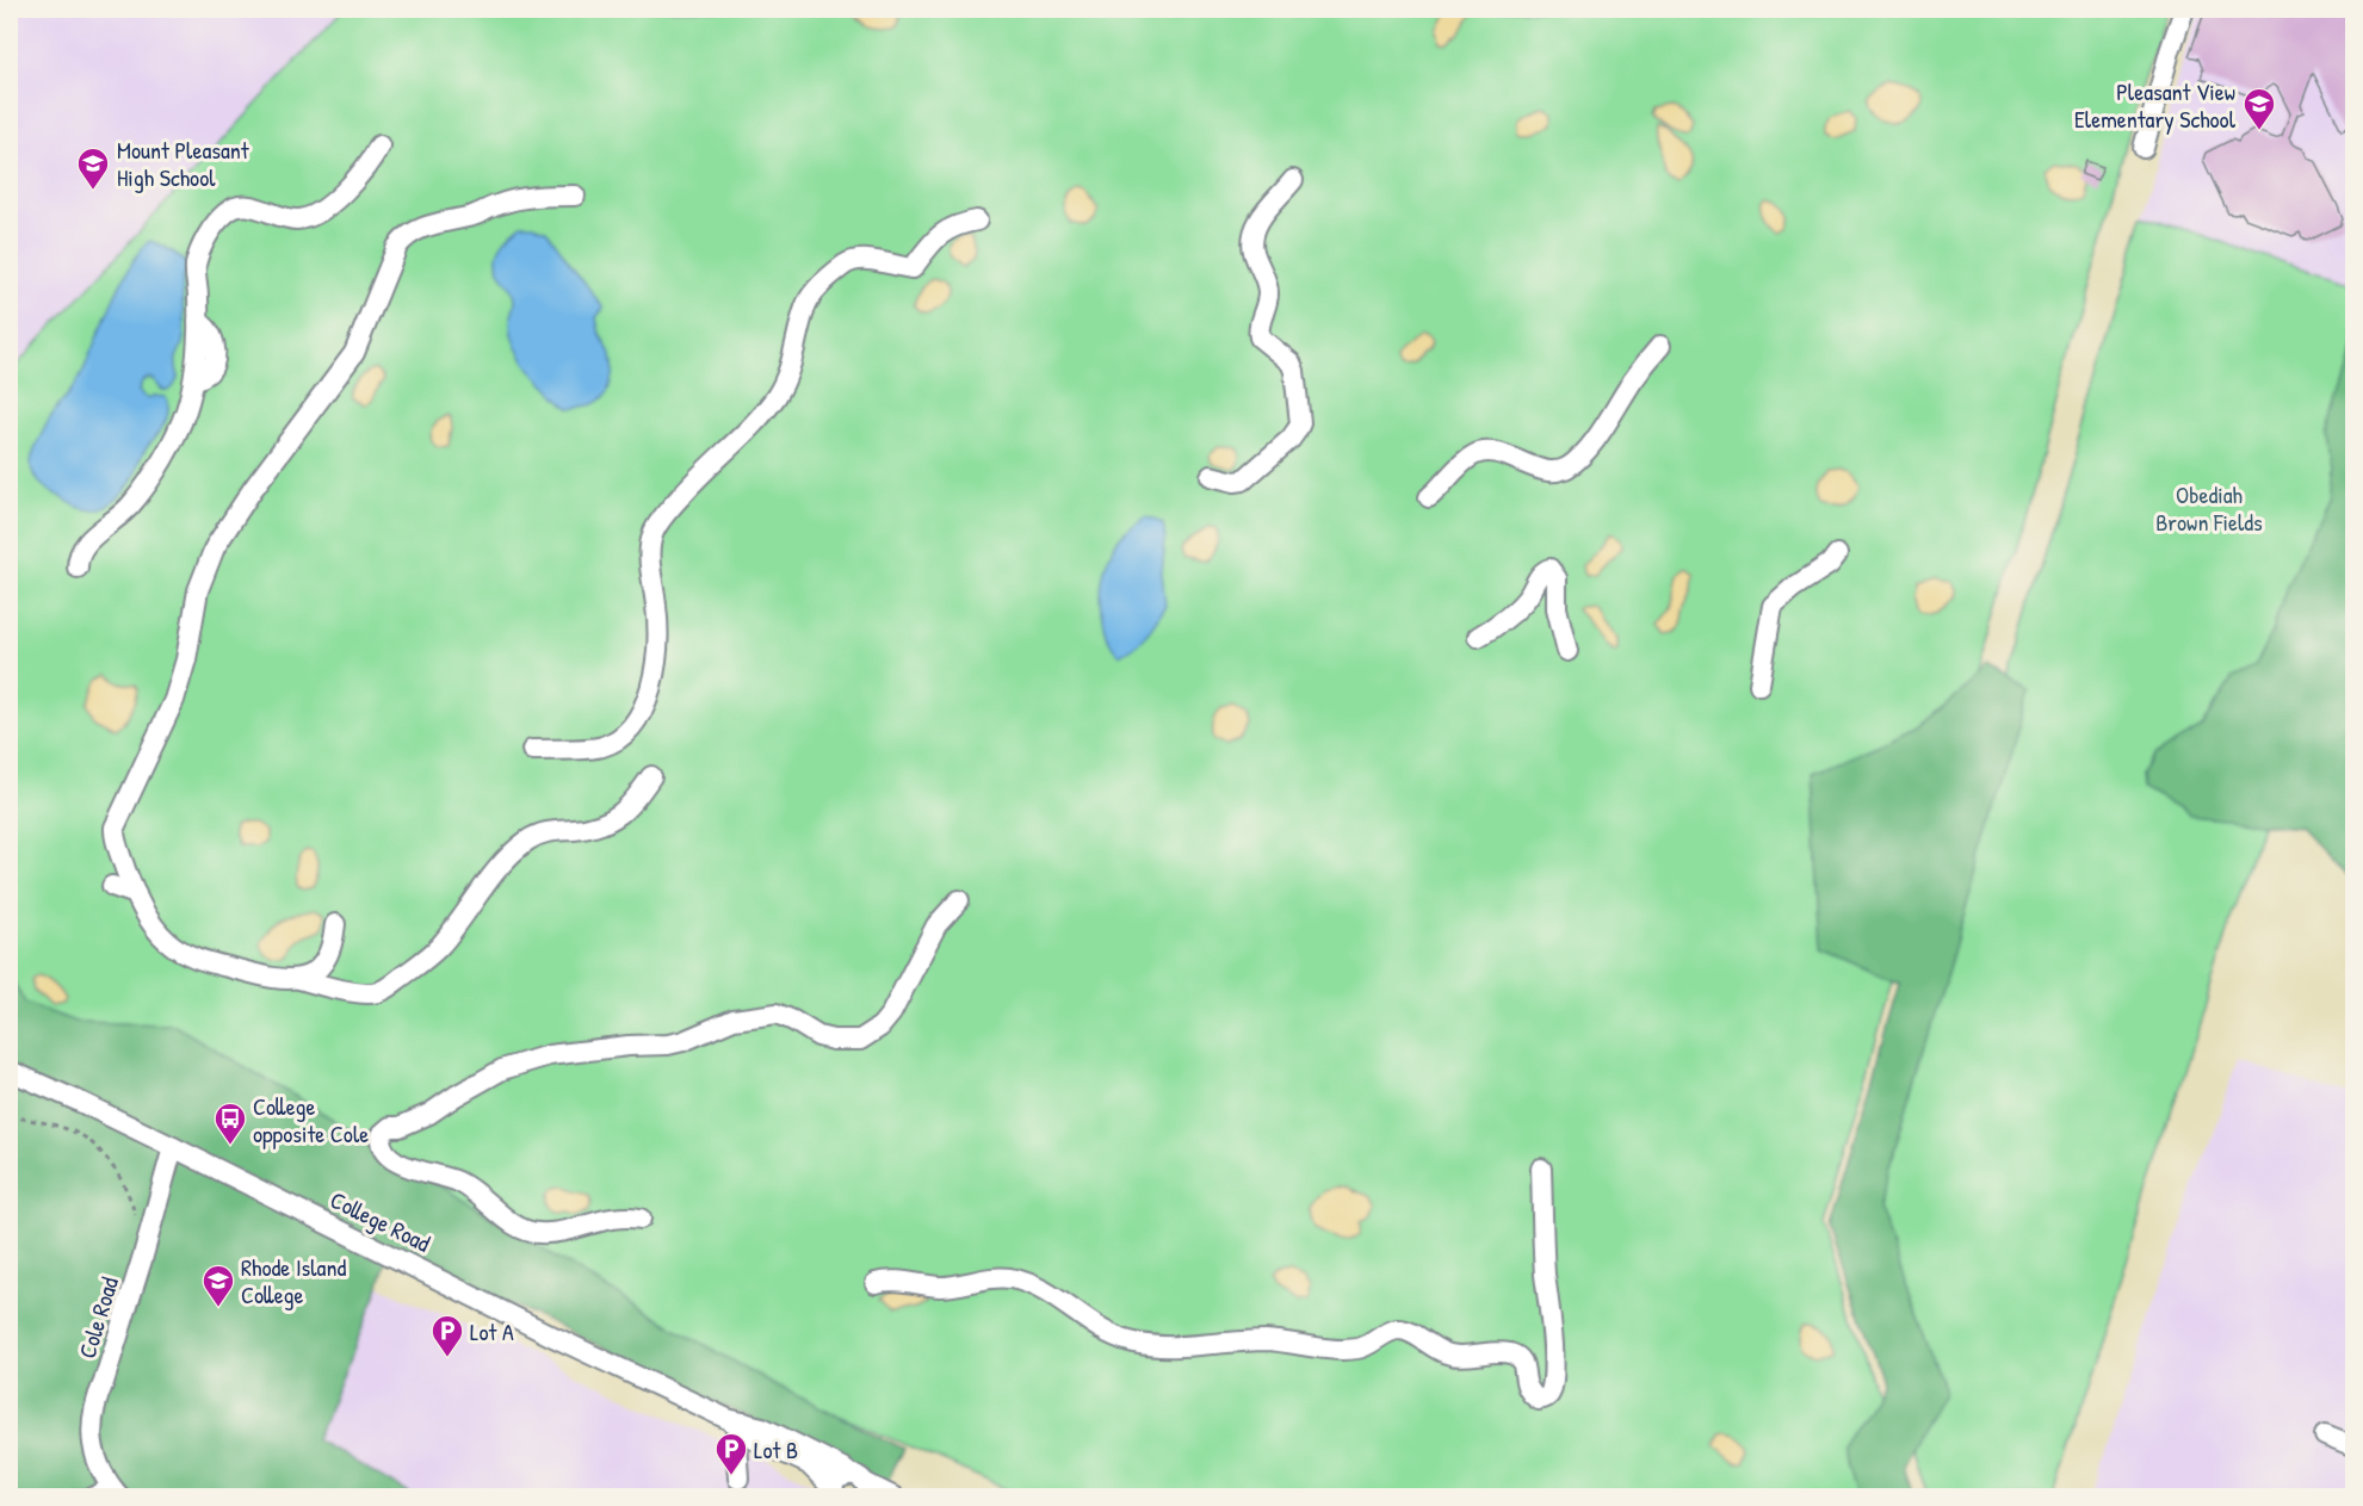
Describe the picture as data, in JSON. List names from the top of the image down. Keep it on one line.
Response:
{"streets":{"street":["College Road","Cole Road"]},"crossings":[["College Road","Cole Road"]],"parks":["Obediah Brown Fields"],"places":{"school or university":["Pleasant View Elementary School","Mount Pleasant High School","Rhode Island College"],"bus stop":["College opposite Cole"],"parking":["Lot A","Lot B"]}}
